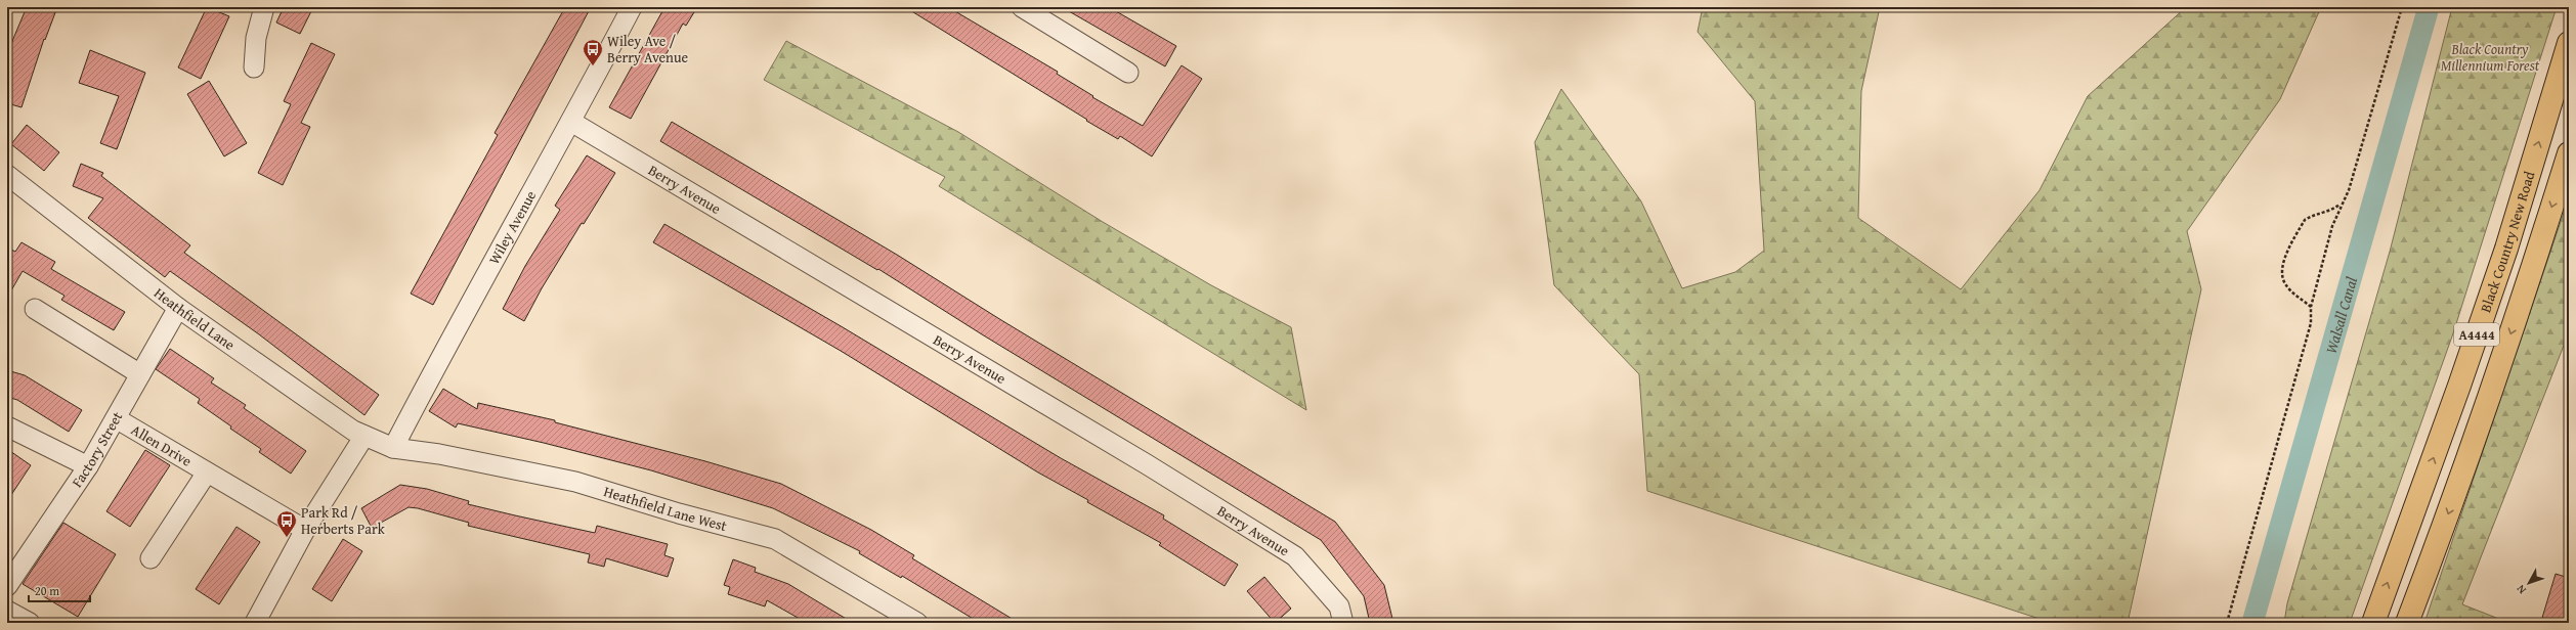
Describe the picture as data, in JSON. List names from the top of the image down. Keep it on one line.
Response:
{"streets":{"highway":["Black Country New Road","A4444"],"street":["Berry Avenue","Wiley Avenue","Heathfield Lane","Allen Drive","Factory Street","Heathfield Lane West"]},"crossings":[["Berry Avenue","Wiley Avenue"],["Wiley Avenue","Heathfield Lane"],["Wiley Avenue","Heathfield Lane West"],["Heathfield Lane","Factory Street"],["Heathfield Lane","Heathfield Lane West"],["Allen Drive","Factory Street"]],"water":["Walsall Canal"],"parks":["Black Country Millennium Forest"],"places":{"bus stop":["Wiley Ave / Berry Avenue","Park Rd / Herberts Park"]},"scale_bar":"20 m","north":"bottom left"}
